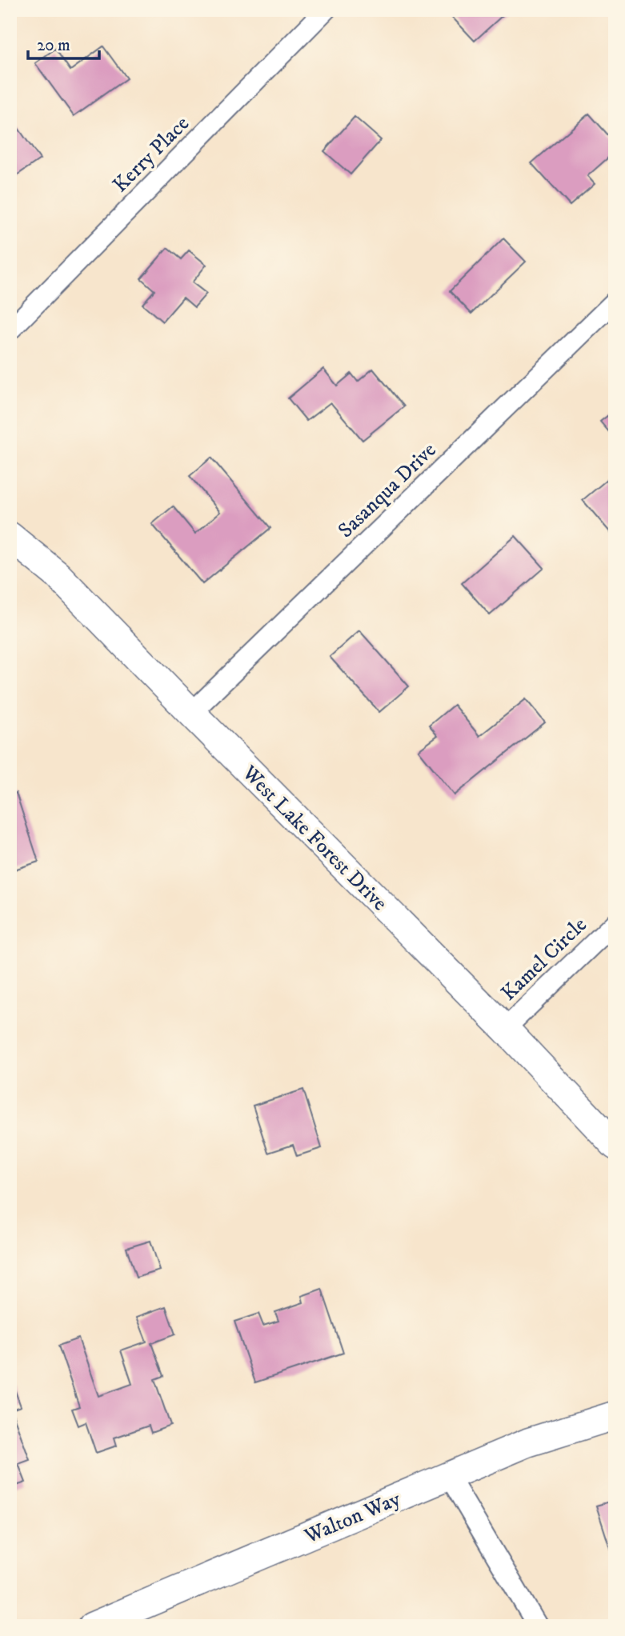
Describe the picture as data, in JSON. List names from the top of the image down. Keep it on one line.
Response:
{"streets":{"street":["Kerry Place","Sasanqua Drive","West Lake Forest Drive","Kamel Circle","Walton Way"]},"crossings":[["Sasanqua Drive","West Lake Forest Drive"],["West Lake Forest Drive","Kamel Circle"]],"scale_bar":"20 m"}
